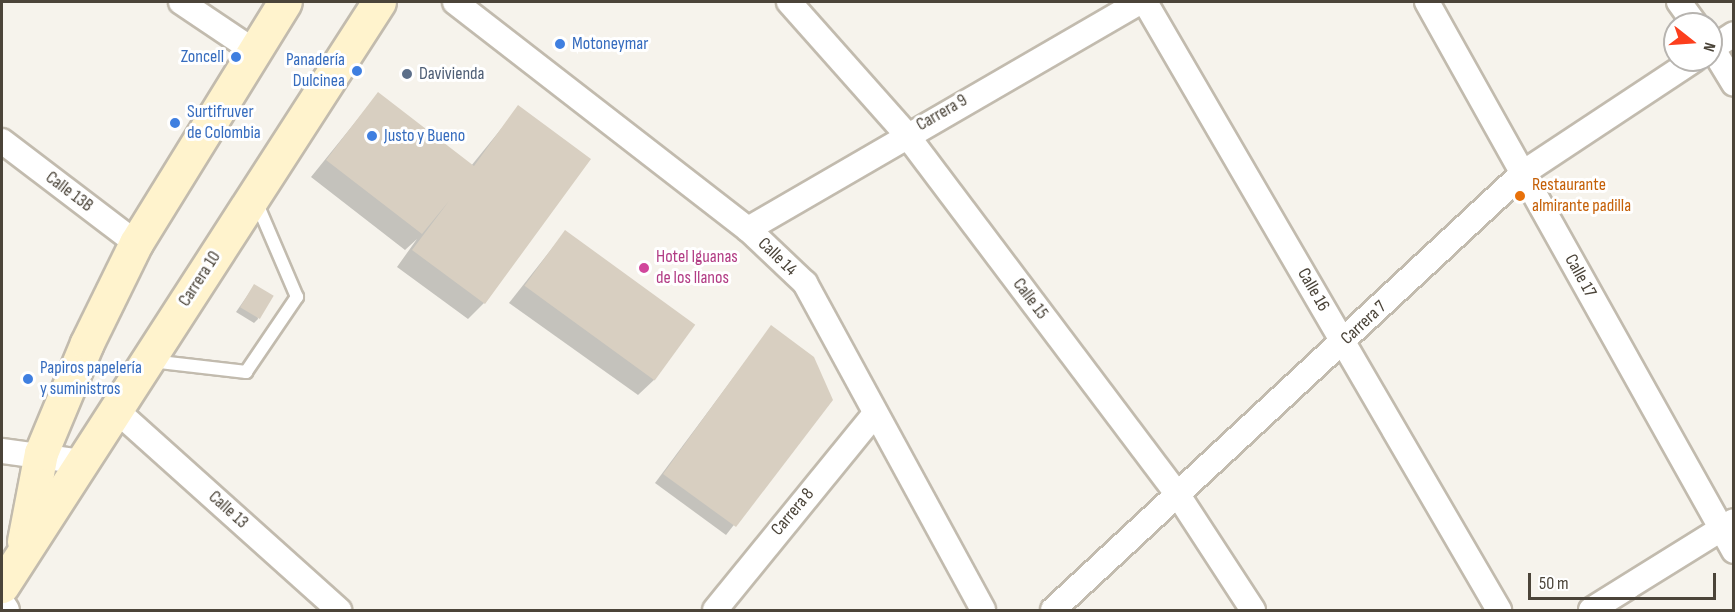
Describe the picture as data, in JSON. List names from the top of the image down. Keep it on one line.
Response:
{"streets":{"street":["Carrera 9","Calle 13B","Calle 14","Calle 17","Carrera 10","Calle 16","Calle 15","Carrera 7","Calle 13","Carrera 8"]},"crossings":[["Carrera 9","Calle 14"],["Carrera 9","Calle 15"],["Calle 13B","Carrera 10"],["Calle 14","Carrera 8"],["Calle 17","Carrera 7"],["Carrera 10","Calle 13"],["Calle 16","Carrera 7"],["Calle 15","Carrera 7"]],"places":["Motoneymar","Zoncell","Panadería Dulcinea","Davivienda","Surtifruver de Colombia","Justo y Bueno","Restaurante almirante padilla","Hotel Iguanas de los llanos","Papiros papelería y suministros"],"scale_bar":"50 m","north":"right"}
